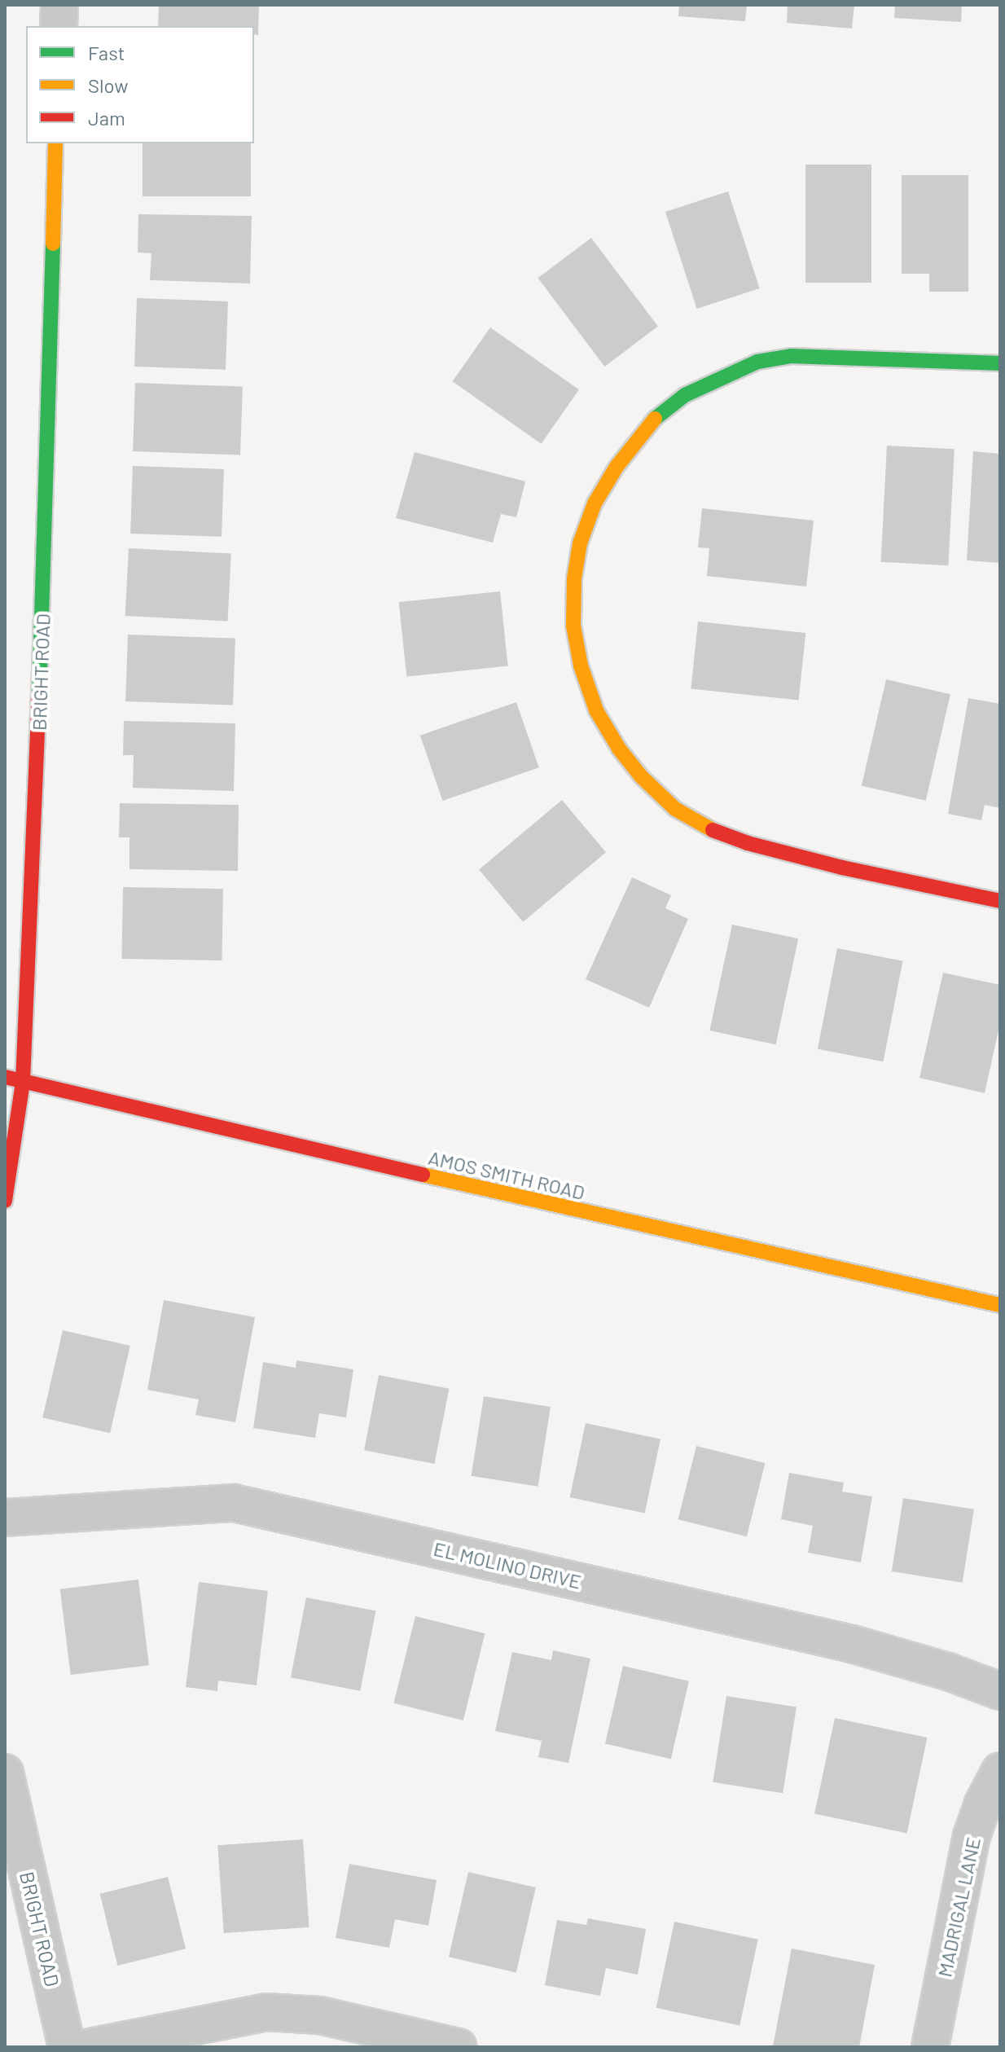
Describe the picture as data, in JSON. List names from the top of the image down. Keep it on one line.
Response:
{"streets":{"street":["BRIGHT ROAD","AMOS SMITH ROAD","EL MOLINO DRIVE","MADRIGAL LANE"]},"crossings":[["BRIGHT ROAD","AMOS SMITH ROAD"]],"legend":["Fast","Slow","Jam"]}
